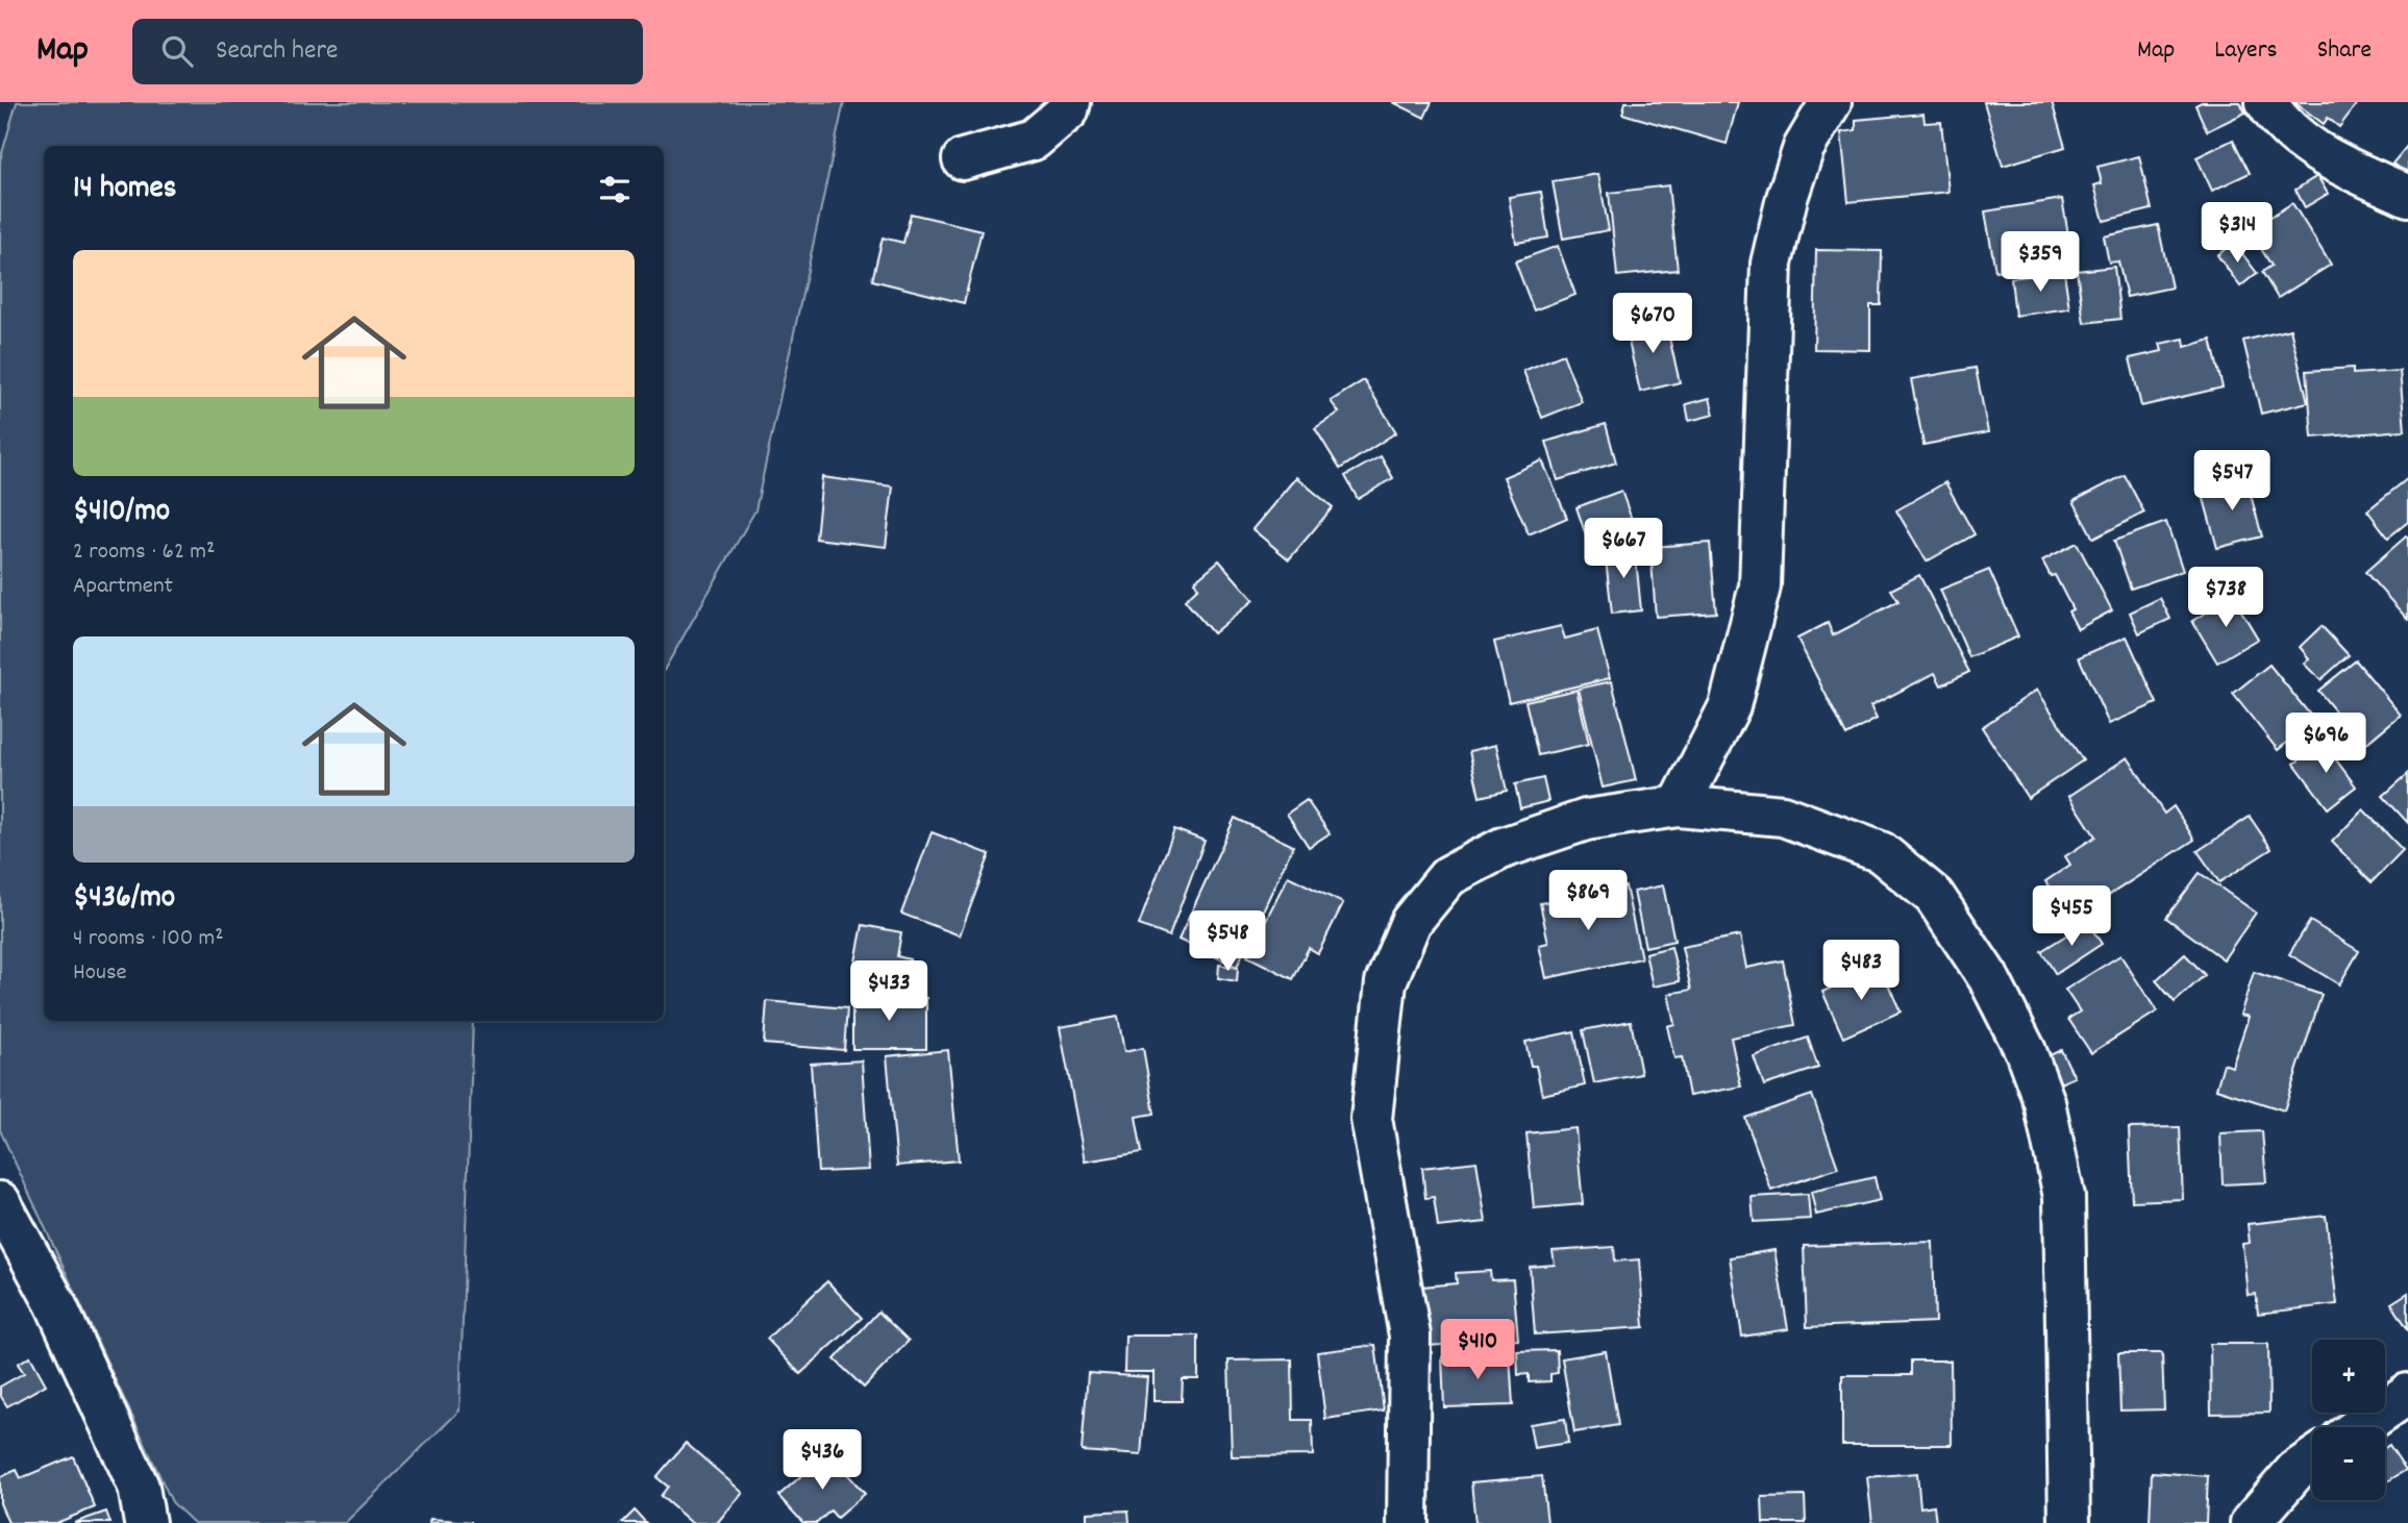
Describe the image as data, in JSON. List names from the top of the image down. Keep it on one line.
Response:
{"page":{"header":"Map","search":"Search here","nav":["Map","Layers","Share"],"heading":"14 homes","price":["$314","$359","$670","$547","$667","$738","$696","$869","$455","$548","$483","$433","$410","$436"],"list":[{"name":"$410/mo","note":"2 rooms · 62 m² · Apartment"},{"name":"$436/mo","note":"4 rooms · 100 m² · House"}],"map_buttons":["+","−"]}}
